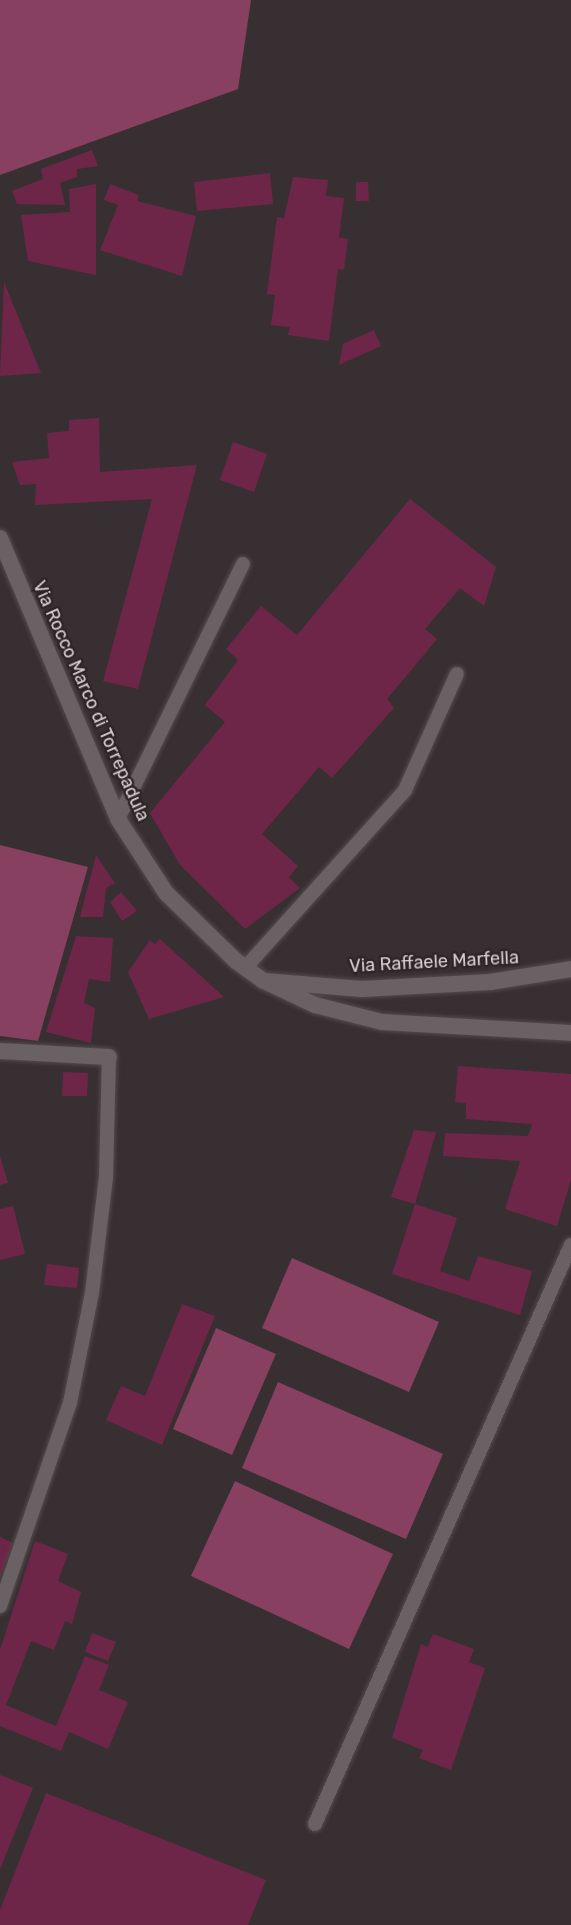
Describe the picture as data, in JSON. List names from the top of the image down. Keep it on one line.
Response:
{"streets":{"main road":["Via Rocco Marco di Torrepadula","Via Raffaele Marfella"]},"crossings":[["Via Rocco Marco di Torrepadula","Via Raffaele Marfella"]]}
